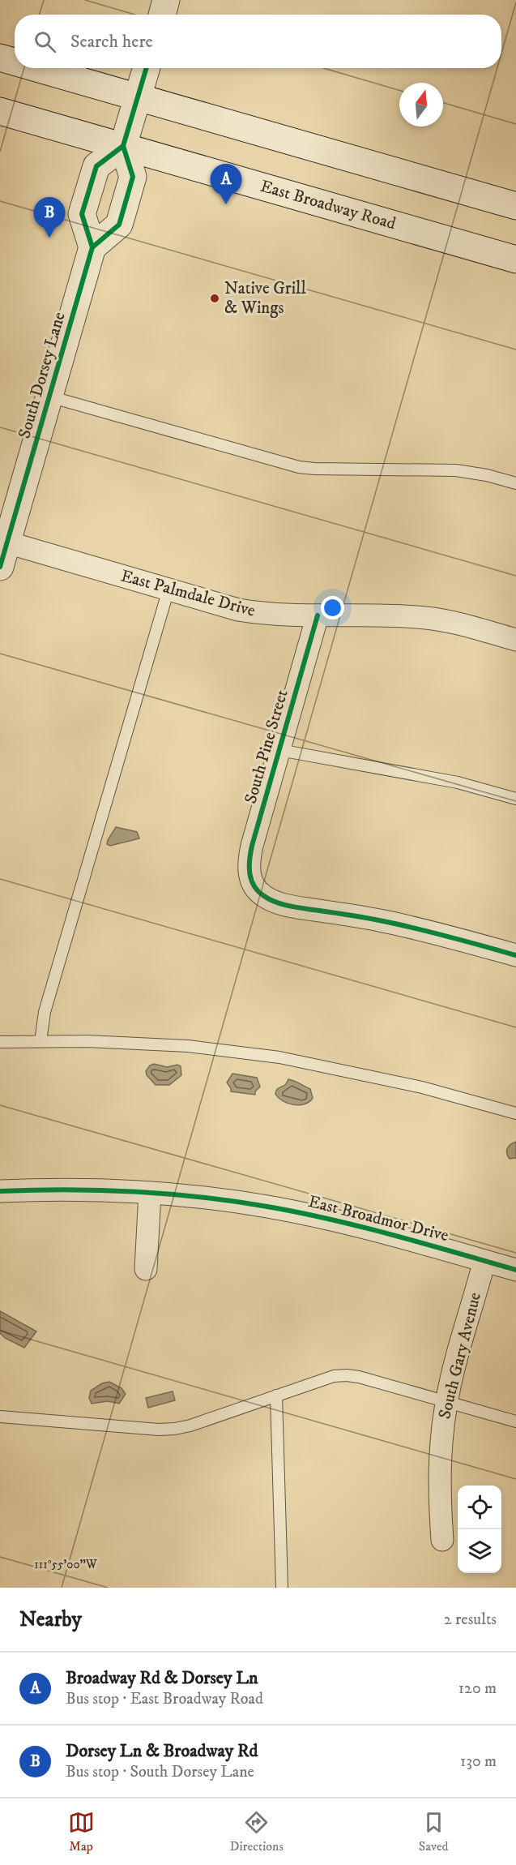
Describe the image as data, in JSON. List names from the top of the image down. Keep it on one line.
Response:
{"streets":{"main road":["East Broadway Road","South Dorsey Lane"],"street":["East Palmdale Drive","South Pine Street","East Broadmor Drive","South Gary Avenue"]},"crossings":[["South Dorsey Lane","East Palmdale Drive"],["East Palmdale Drive","South Pine Street"],["East Broadmor Drive","South Gary Avenue"]],"places":["Native Grill & Wings"],"north":"top","page":{"search":"Search here","pins":["A","B"],"heading":["Nearby","2 results"],"list":[{"mark":"A","name":"Broadway Rd & Dorsey Ln","note":"Bus stop · East Broadway Road","value":"120 m"},{"mark":"B","name":"Dorsey Ln & Broadway Rd","note":"Bus stop · South Dorsey Lane","value":"130 m"}],"nav":["Map","Directions","Saved"]},"coordinates":["111°55'00\"W"]}
